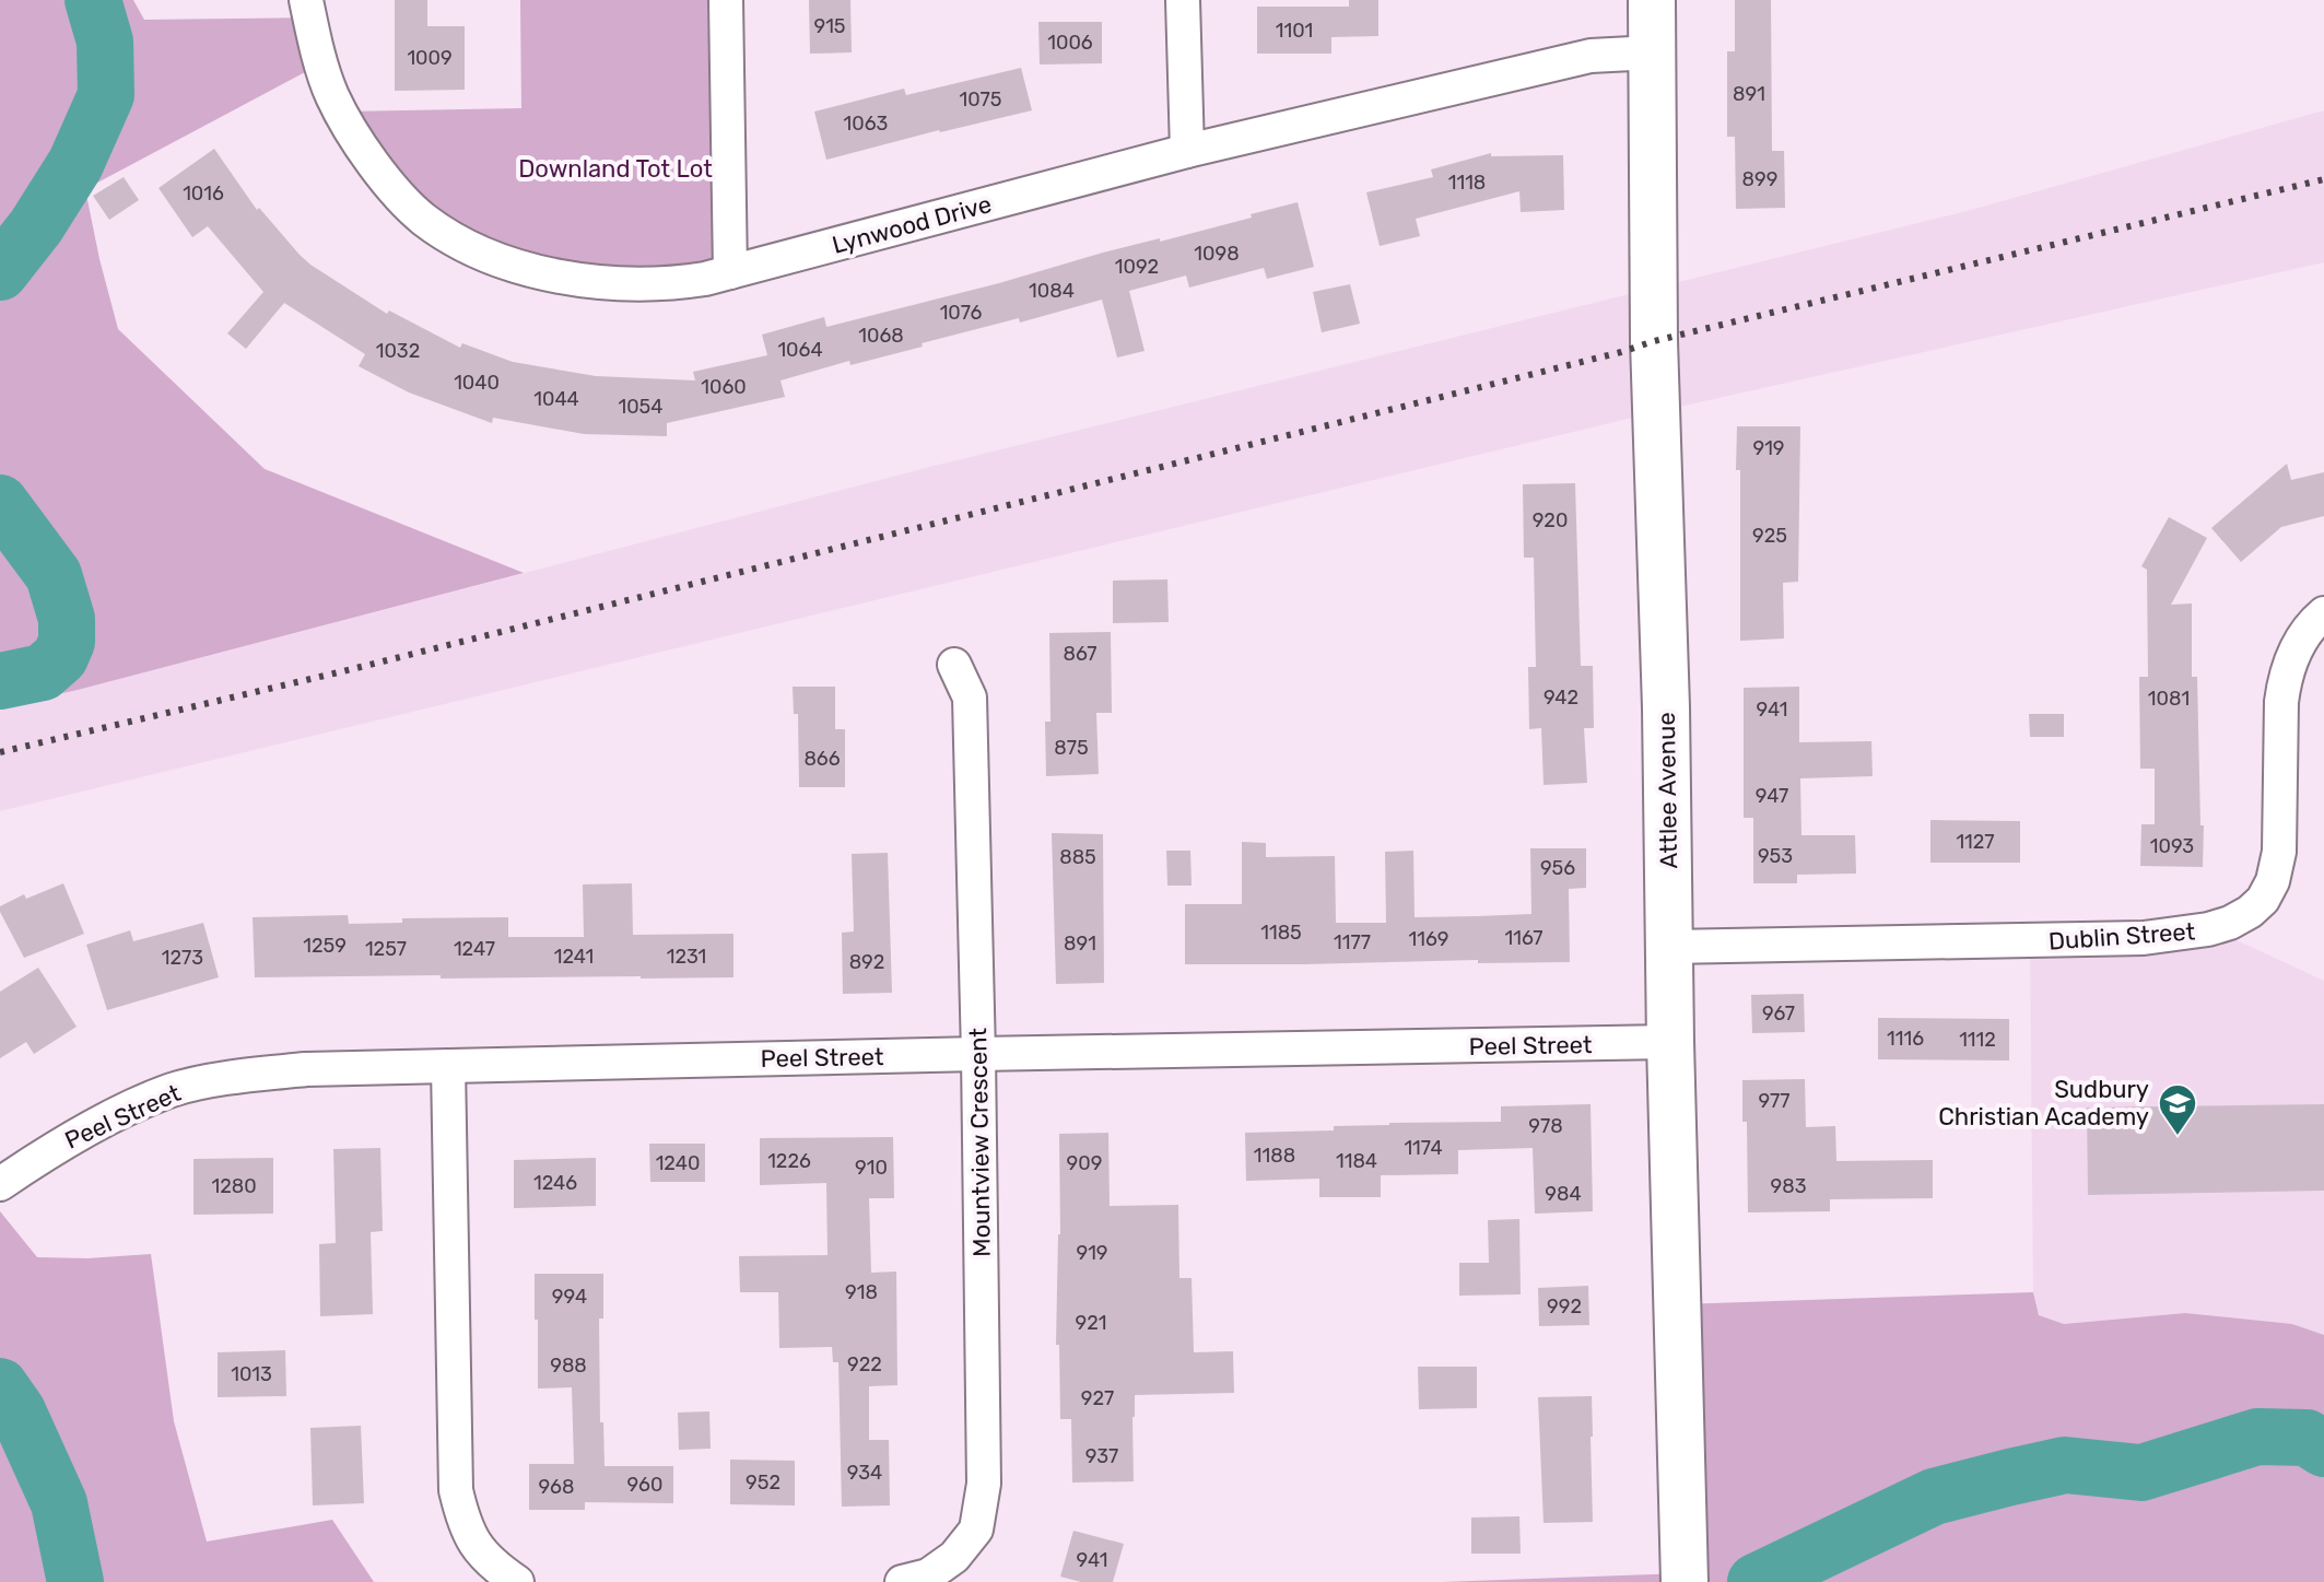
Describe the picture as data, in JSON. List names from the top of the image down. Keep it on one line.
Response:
{"streets":{"street":["Lynwood Drive","Attlee Avenue","Dublin Street","Peel Street","Mountview Crescent"]},"crossings":[["Lynwood Drive","Attlee Avenue"],["Attlee Avenue","Dublin Street"],["Attlee Avenue","Peel Street"],["Peel Street","Mountview Crescent"]],"parks":["Downland Tot Lot"],"places":{"school or university":["Sudbury Christian Academy"]},"house_numbers":["915","1101","1006","1009","891","1075","1063","899","1118","1016","1098","1092","1084","1076","1068","1064","1032","1040","1060","1044","1054","919","920","925","867","942","1081","941","875","866","947","1127","1093","953","885","956","1185","1167","1169","1177","891","1259","1257","1247","1241","1231","1273","892","967","1116","1112","977","978","1174","1188","1226","1184","1240","909","910","1246","1280","983","984","919","918","994","992","921","922","988","1013","927","937","934","952","960","968","941"]}
